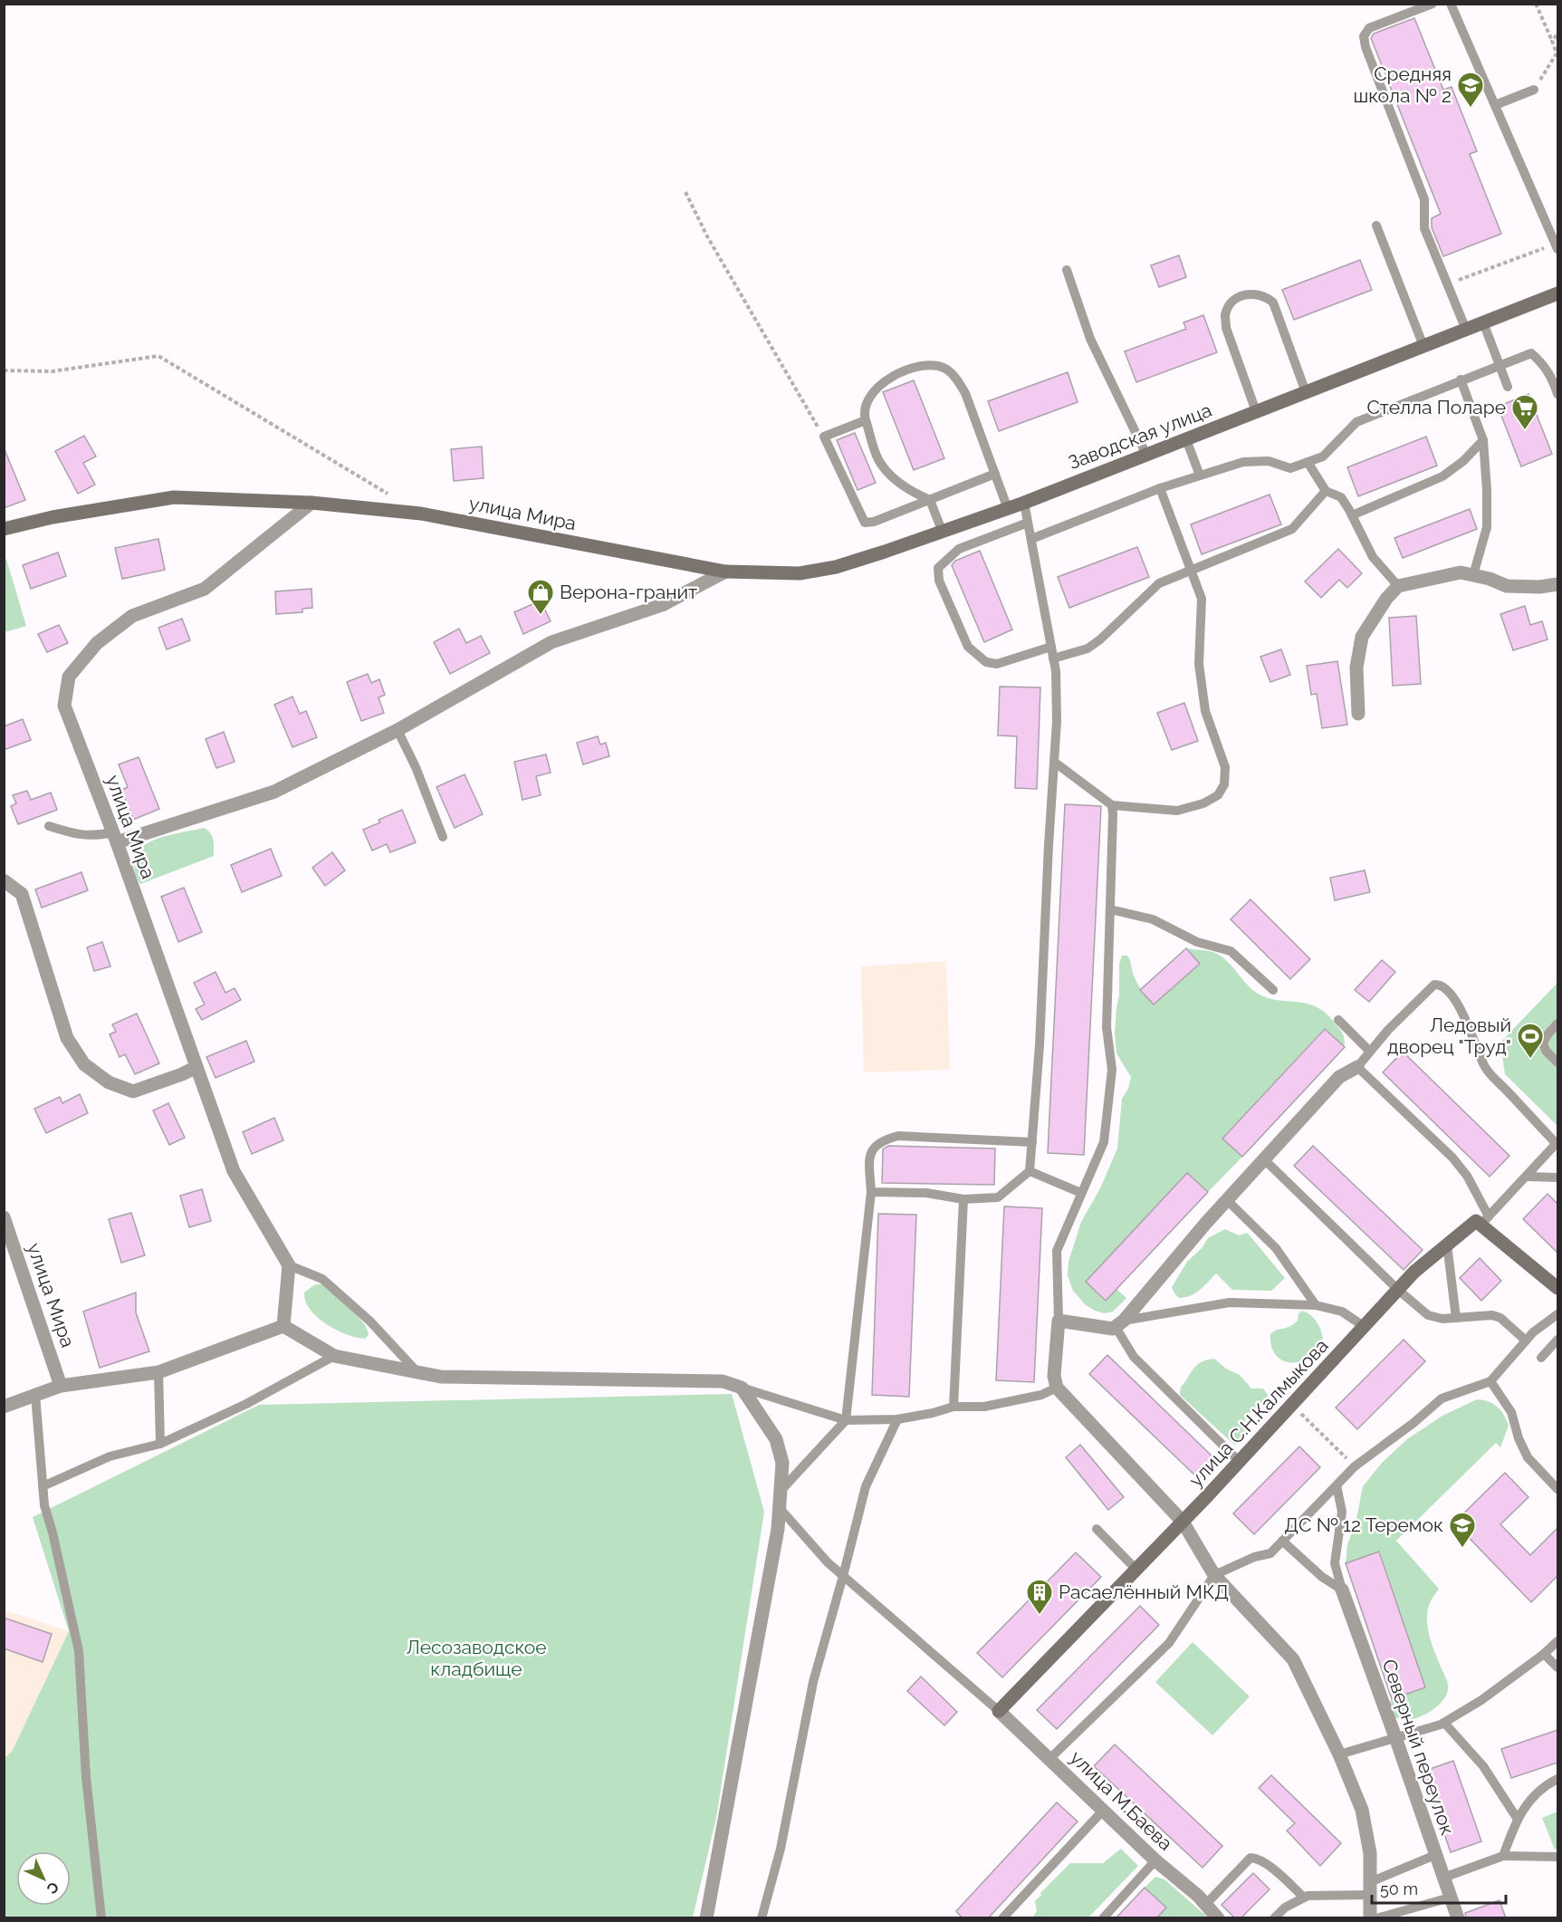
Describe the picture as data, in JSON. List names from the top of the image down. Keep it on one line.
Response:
{"streets":{"street":["Заводская улица","улица Мира","улица С.Н.Калмыкова","Северный переулок","улица М.Баева"]},"crossings":[["Заводская улица","улица Мира"],["улица С.Н.Калмыкова","улица М.Баева"]],"parks":["Лесозаводское кладбище"],"places":{"school or university":["Средняя школа № 2","ДС № 12 Теремок"],"supermarket":["Стелла Поларе"],"shop":["Верона-гранит"],"sports":["Ледовый дворец \"Труд\""],"building":["Расаелённый МКД"]},"scale_bar":"50 m","north":"bottom right"}
